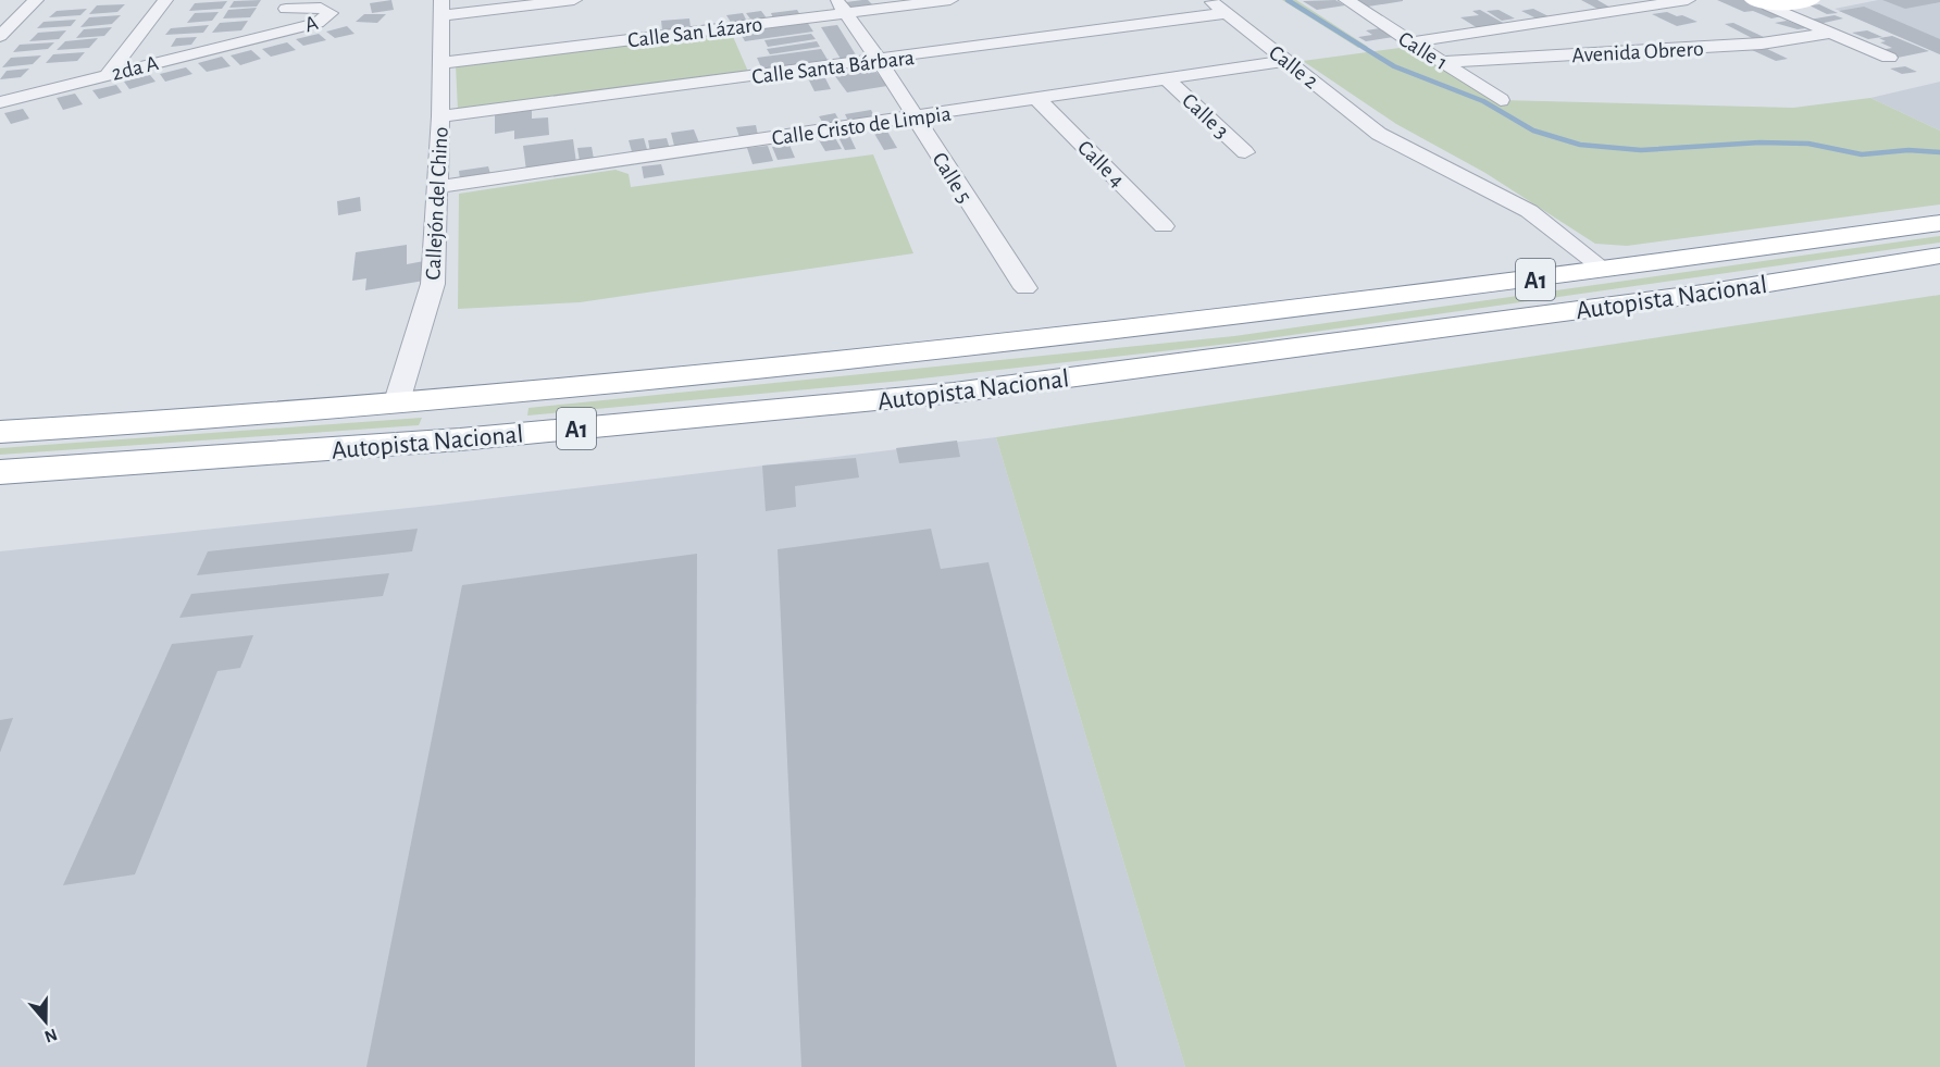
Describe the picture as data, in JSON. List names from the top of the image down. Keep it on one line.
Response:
{"streets":{"main road":["A1","Autopista Nacional"],"street":["A","Calle San Lázaro","Calle 1","Avenida Obrero","Calle Santa Bárbara","Calle 2","2da A","Calle 3","Calle Cristo de Limpia","Calle 4","Calle 5","Callejón del Chino"]},"crossings":[["A","2da A"],["Calle San Lázaro","Calle 5"],["Calle San Lázaro","Callejón del Chino"],["Calle 1","Avenida Obrero"],["Calle Santa Bárbara","Calle 2"],["Calle Santa Bárbara","Calle 5"],["Calle Santa Bárbara","Callejón del Chino"],["Calle 2","Calle Cristo de Limpia"],["Calle 2","Autopista Nacional"],["Calle 3","Calle Cristo de Limpia"],["Calle Cristo de Limpia","Calle 4"],["Calle Cristo de Limpia","Calle 5"],["Calle Cristo de Limpia","Callejón del Chino"],["Callejón del Chino","Autopista Nacional"]],"north":"bottom"}
